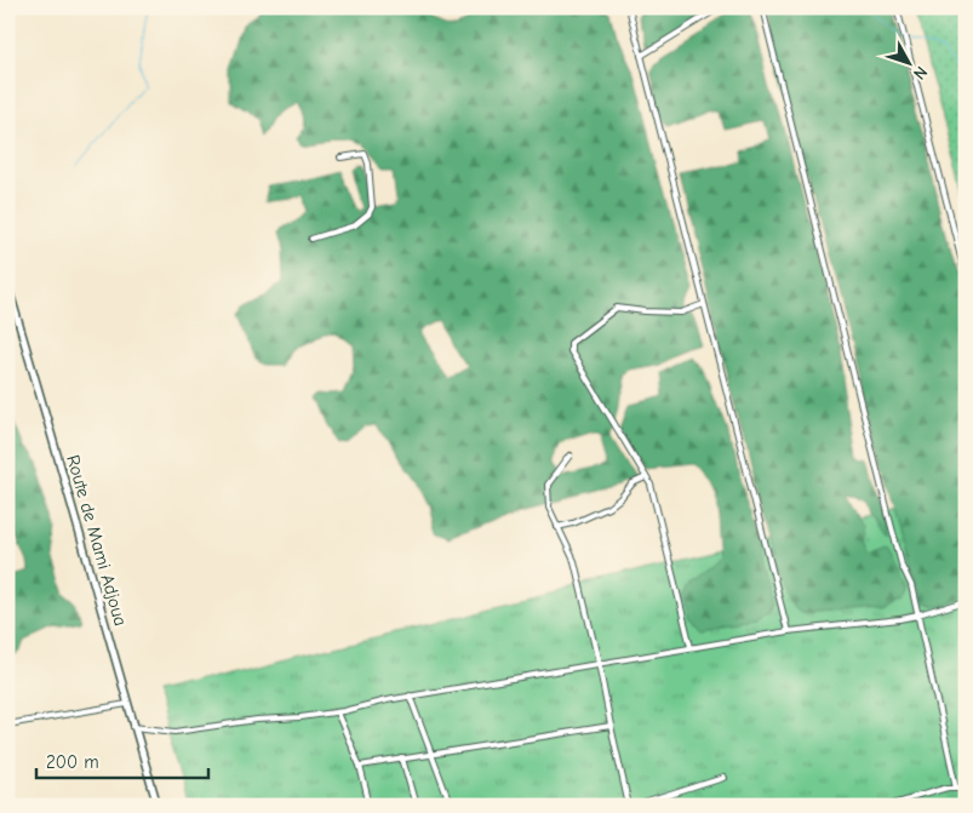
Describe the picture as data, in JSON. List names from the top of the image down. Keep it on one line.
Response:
{"streets":{"street":["Route de Mami Adjoua"]},"scale_bar":"200 m","north":"bottom right"}
